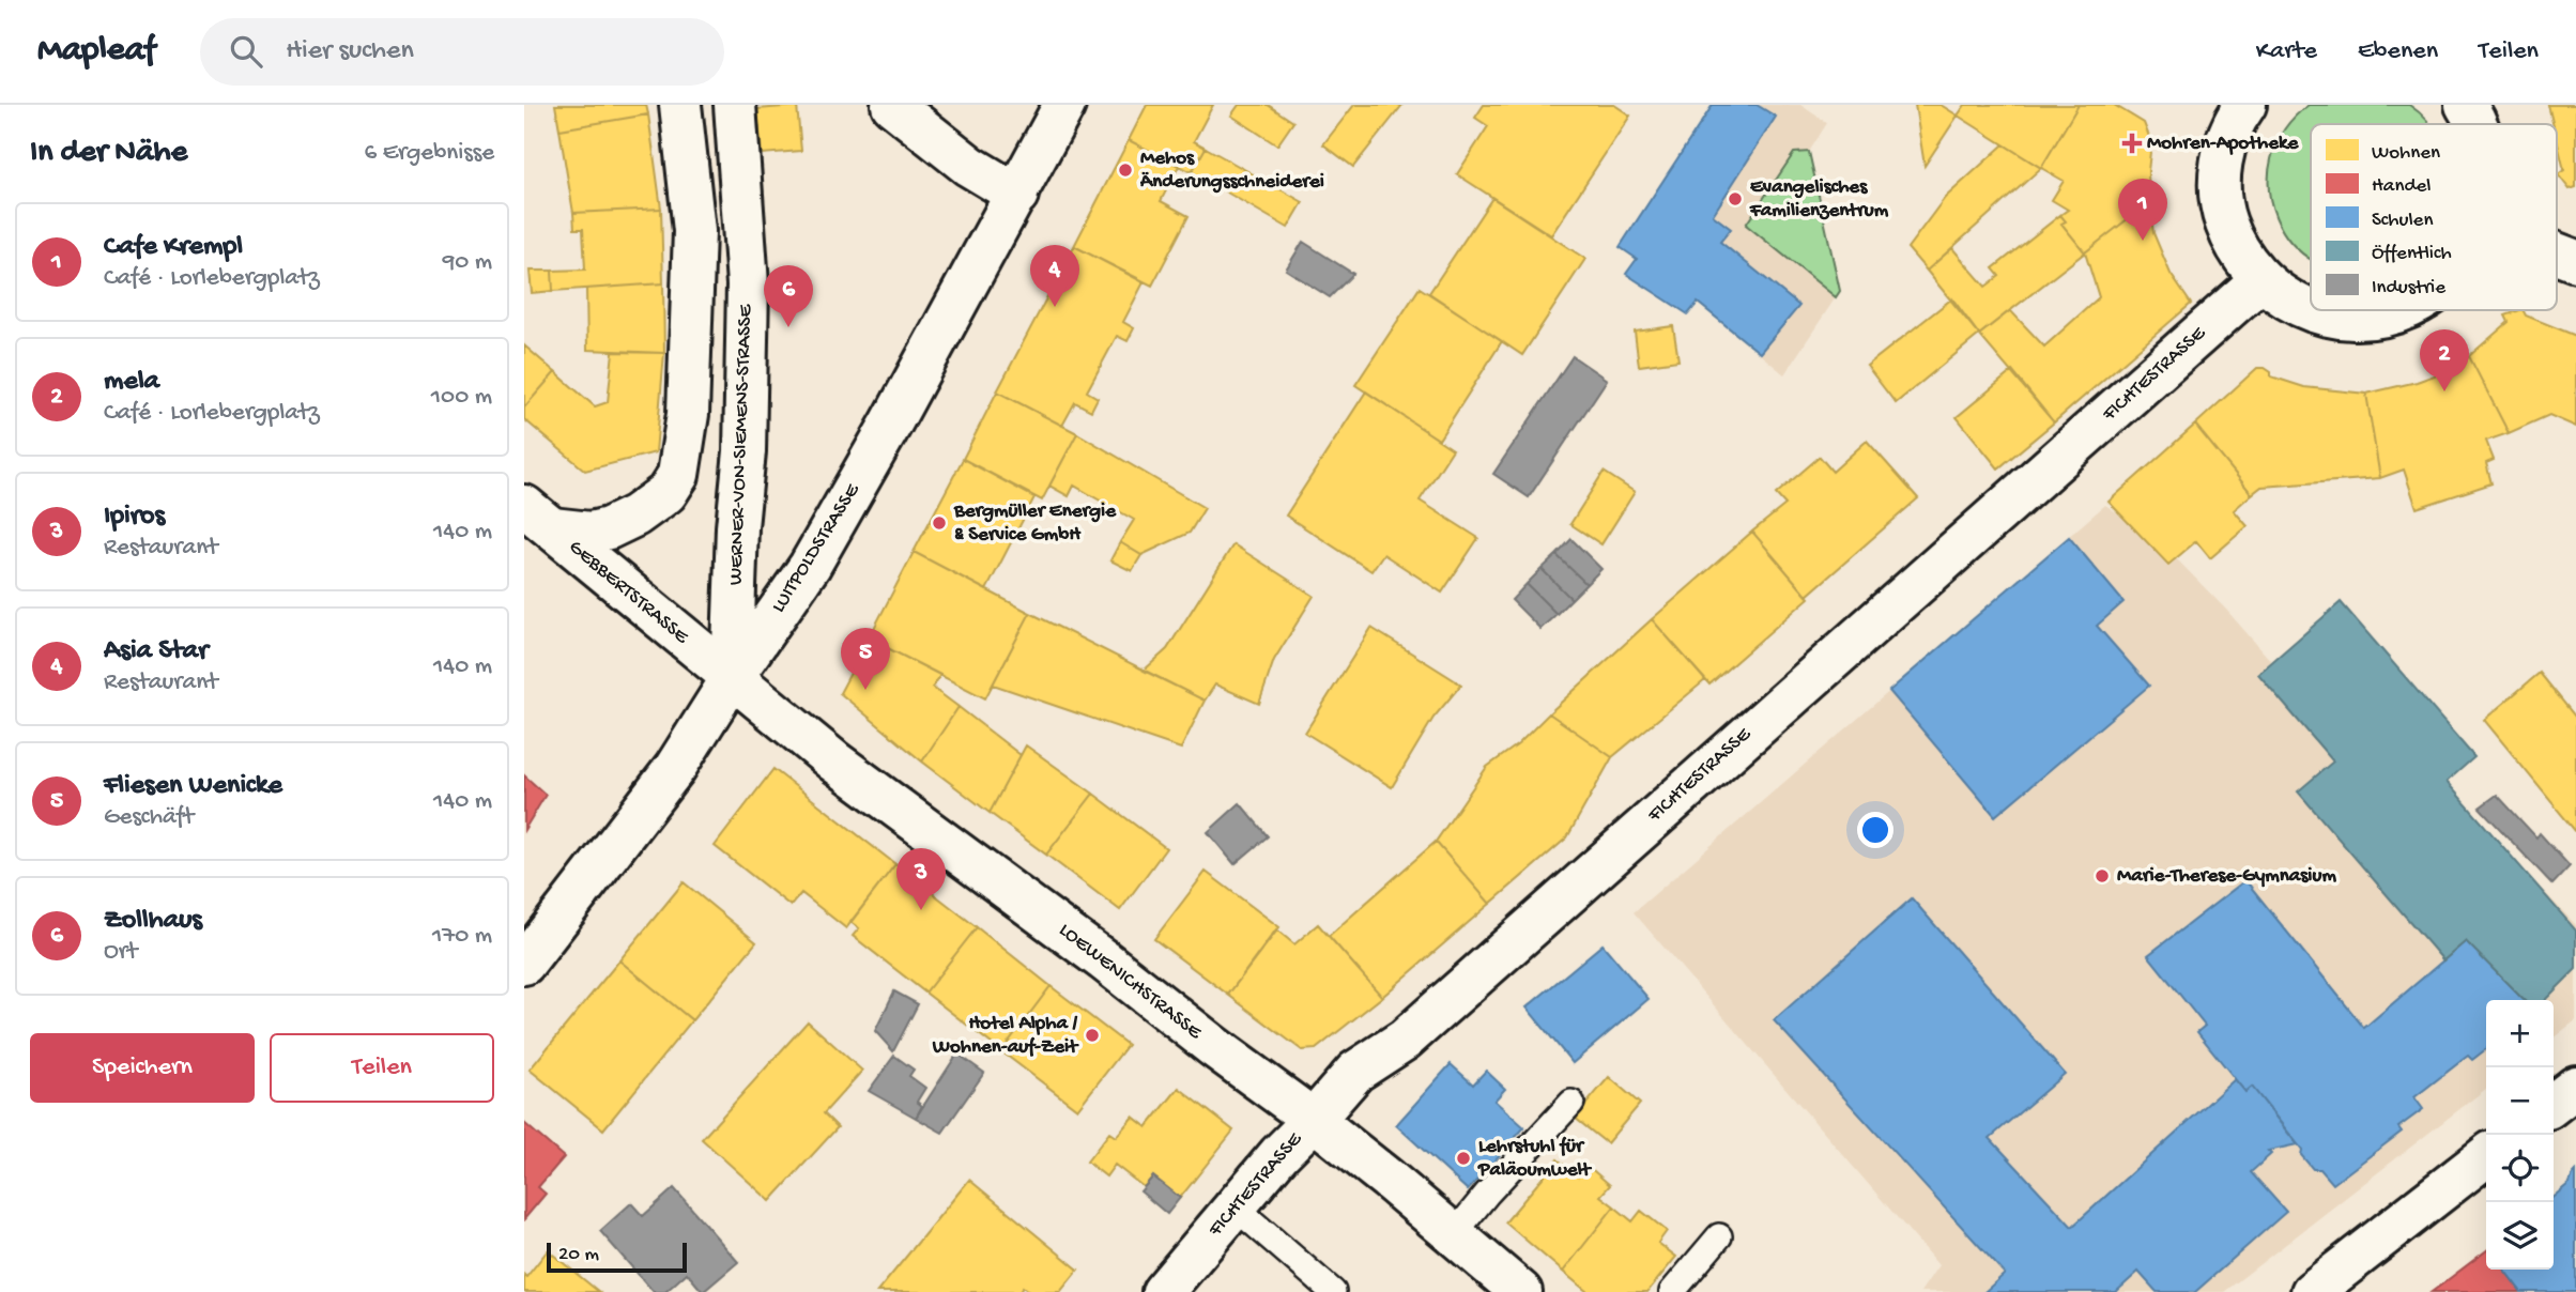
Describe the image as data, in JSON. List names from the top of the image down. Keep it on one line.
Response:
{"streets":{"street":["FICHTESTRASSE","WERNER-VON-SIEMENS-STRASSE","LUITPOLDSTRASSE","GEBBERTSTRASSE","LOEWENICHSTRASSE"]},"crossings":[["FICHTESTRASSE","LOEWENICHSTRASSE"],["WERNER-VON-SIEMENS-STRASSE","LUITPOLDSTRASSE"],["WERNER-VON-SIEMENS-STRASSE","GEBBERTSTRASSE"],["WERNER-VON-SIEMENS-STRASSE","LOEWENICHSTRASSE"],["LUITPOLDSTRASSE","GEBBERTSTRASSE"],["LUITPOLDSTRASSE","LOEWENICHSTRASSE"],["GEBBERTSTRASSE","LOEWENICHSTRASSE"]],"places":{"health":["Mohren-Apotheke"],"other":["Mehos Änderungsschneiderei","Evangelisches Familienzentrum","Bergmüller Energie & Service GmbH","Marie-Therese-Gymnasium","Hotel Alpha / Wohnen-auf-Zeit","Lehrstuhl für Paläoumwelt"]},"legend":["Wohnen","Handel","Schulen","Öffentlich","Industrie"],"scale_bar":"20 m","page":{"header":"Mapleaf","search":"Hier suchen","nav":["Karte","Ebenen","Teilen"],"heading":["In der Nähe","6 Ergebnisse"],"pins":["1","4","6","2","5","3"],"list":[{"mark":"1","name":"Cafe Krempl","note":"Café · Lorlebergplatz","value":"90 m"},{"mark":"2","name":"mela","note":"Café · Lorlebergplatz","value":"100 m"},{"mark":"3","name":"Ipiros","note":"Restaurant","value":"140 m"},{"mark":"4","name":"Asia Star","note":"Restaurant","value":"140 m"},{"mark":"5","name":"Fliesen Wenicke","note":"Geschäft","value":"140 m"},{"mark":"6","name":"Zollhaus","note":"Ort","value":"170 m"}],"map_buttons":["+","−"],"buttons":["Speichern","Teilen"],"scale":"20 m"}}
